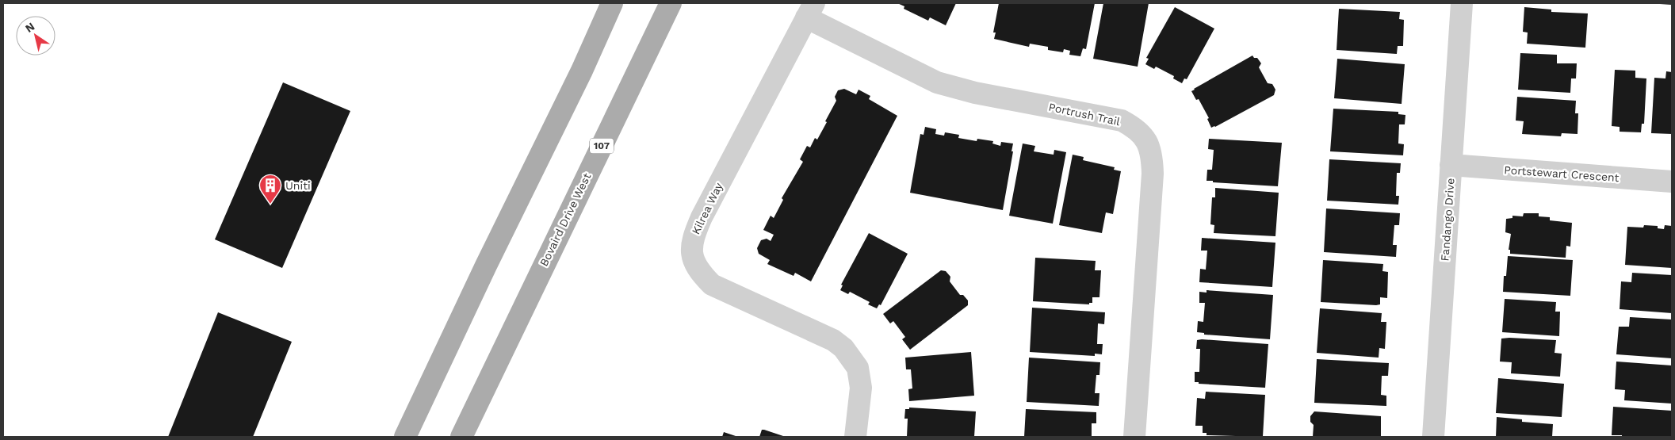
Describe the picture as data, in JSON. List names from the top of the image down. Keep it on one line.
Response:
{"streets":{"main road":["107","Bovaird Drive West"],"street":["Portrush Trail","Portstewart Crescent","Kilrea Way","Fandango Drive"]},"crossings":[["Portrush Trail","Kilrea Way"],["Portstewart Crescent","Fandango Drive"]],"places":{"building":["Uniti"]},"north":"top left"}
